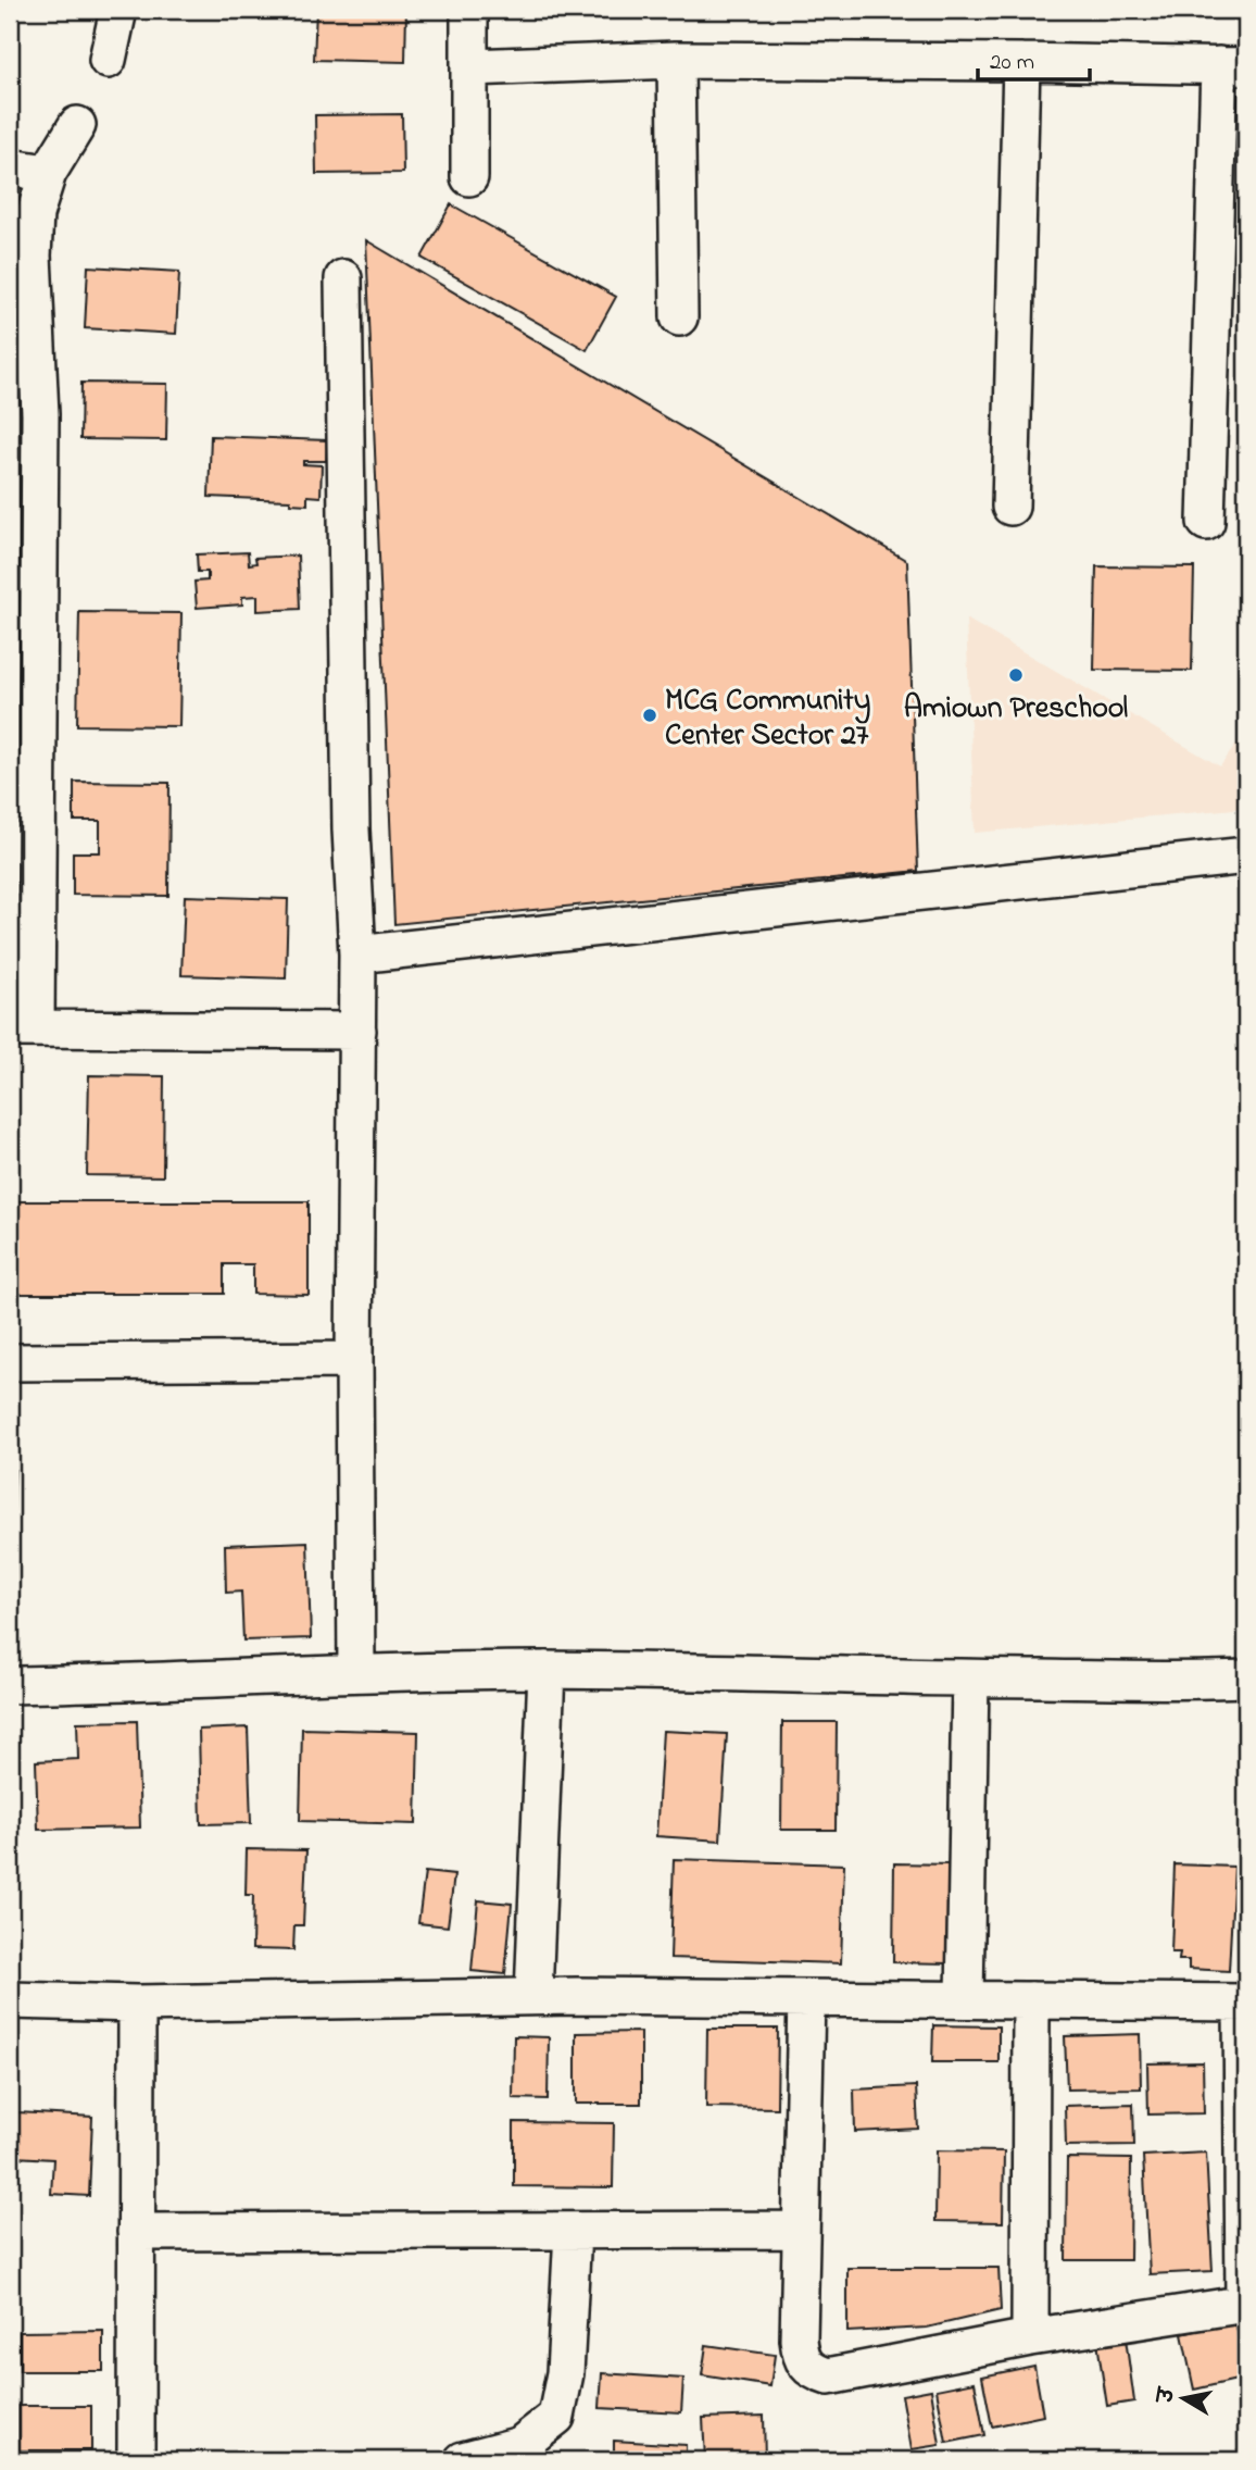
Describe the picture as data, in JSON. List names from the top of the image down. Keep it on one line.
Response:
{"places":["Amiown Preschool","MCG Community Center Sector 27"],"scale_bar":"20 m","north":"left"}
